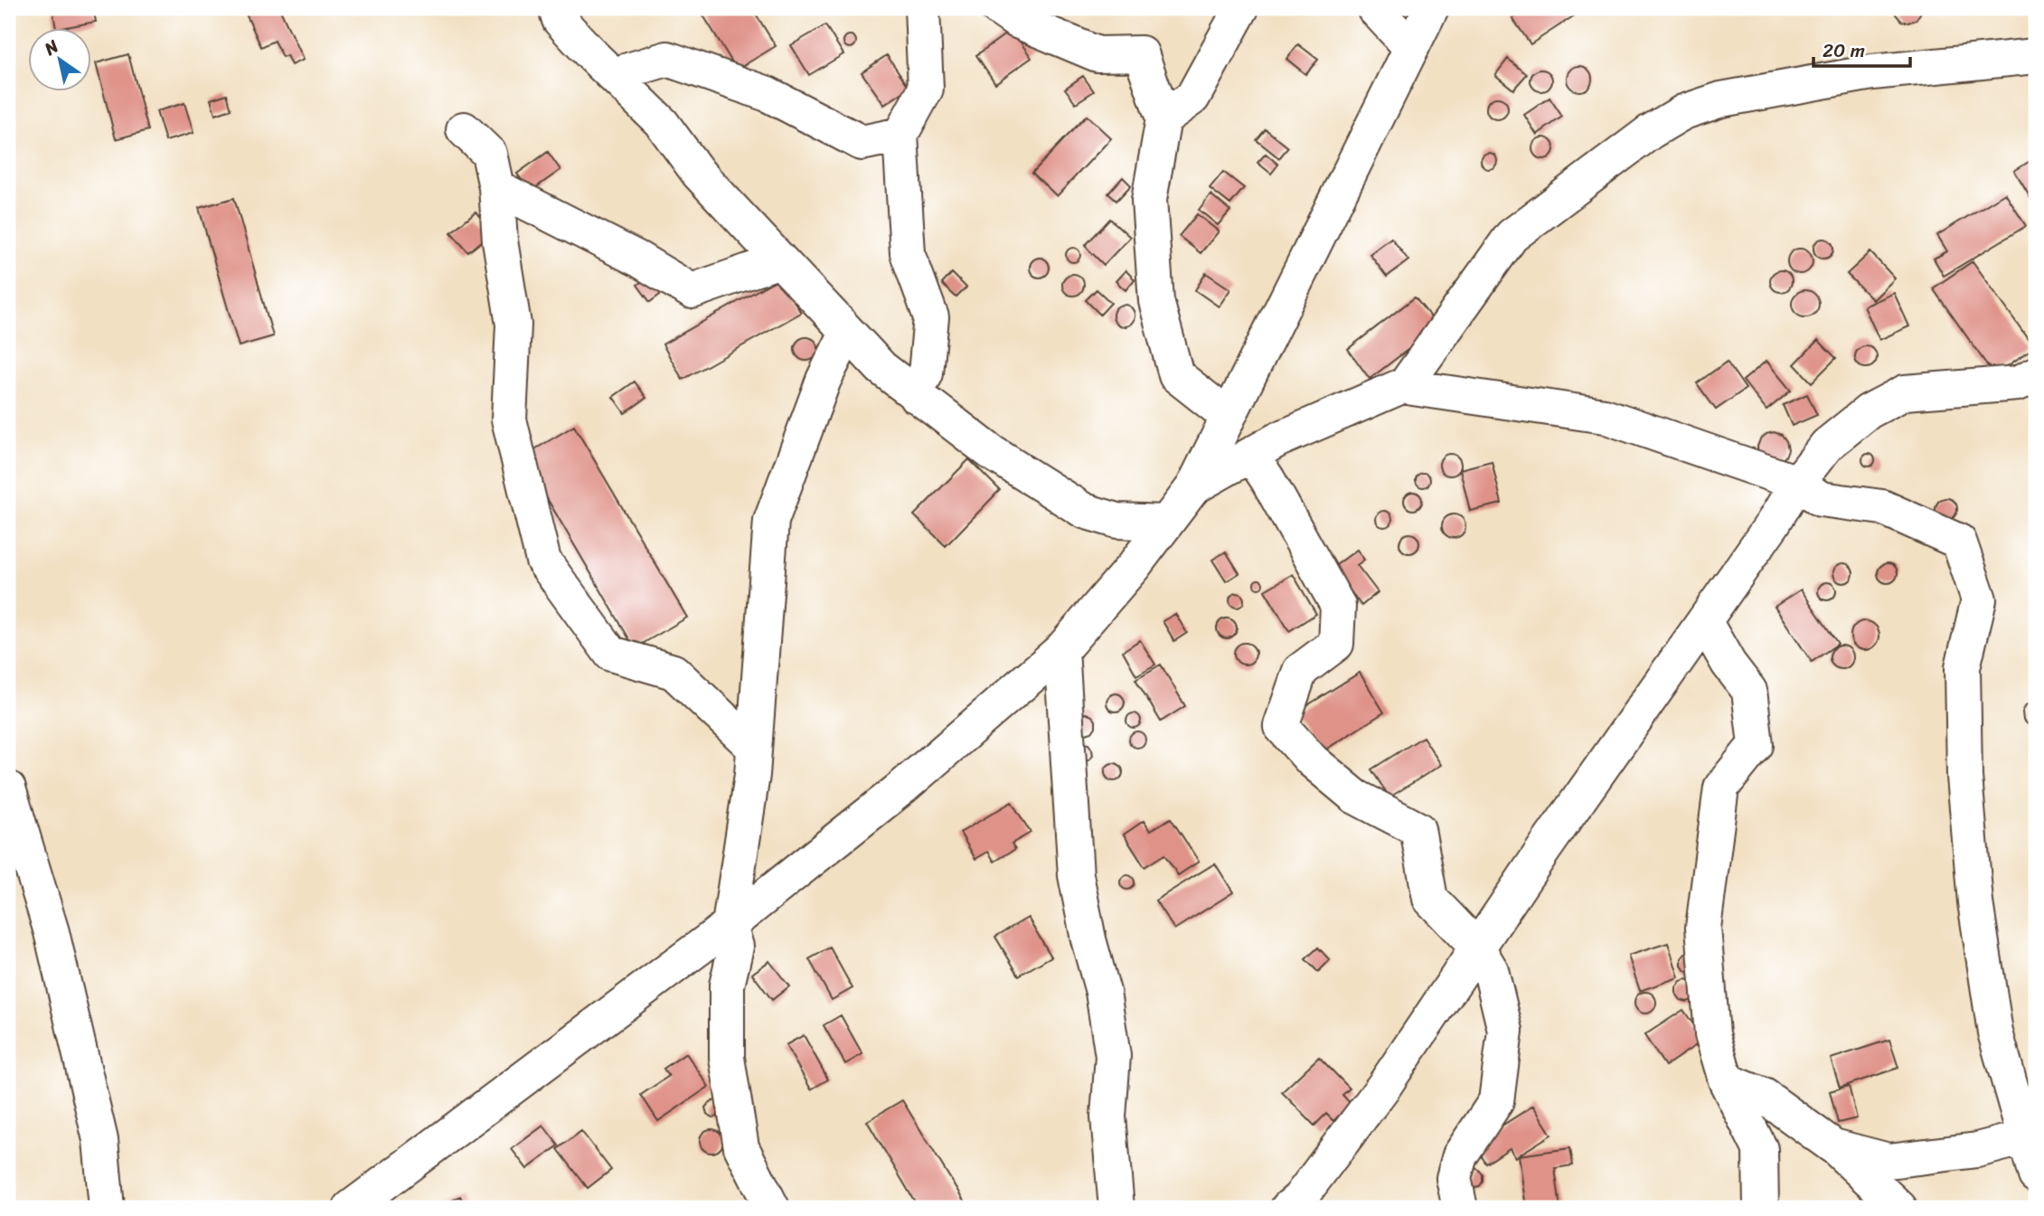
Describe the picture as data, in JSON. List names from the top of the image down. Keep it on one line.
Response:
{"scale_bar":"20 m","north":"top left"}
